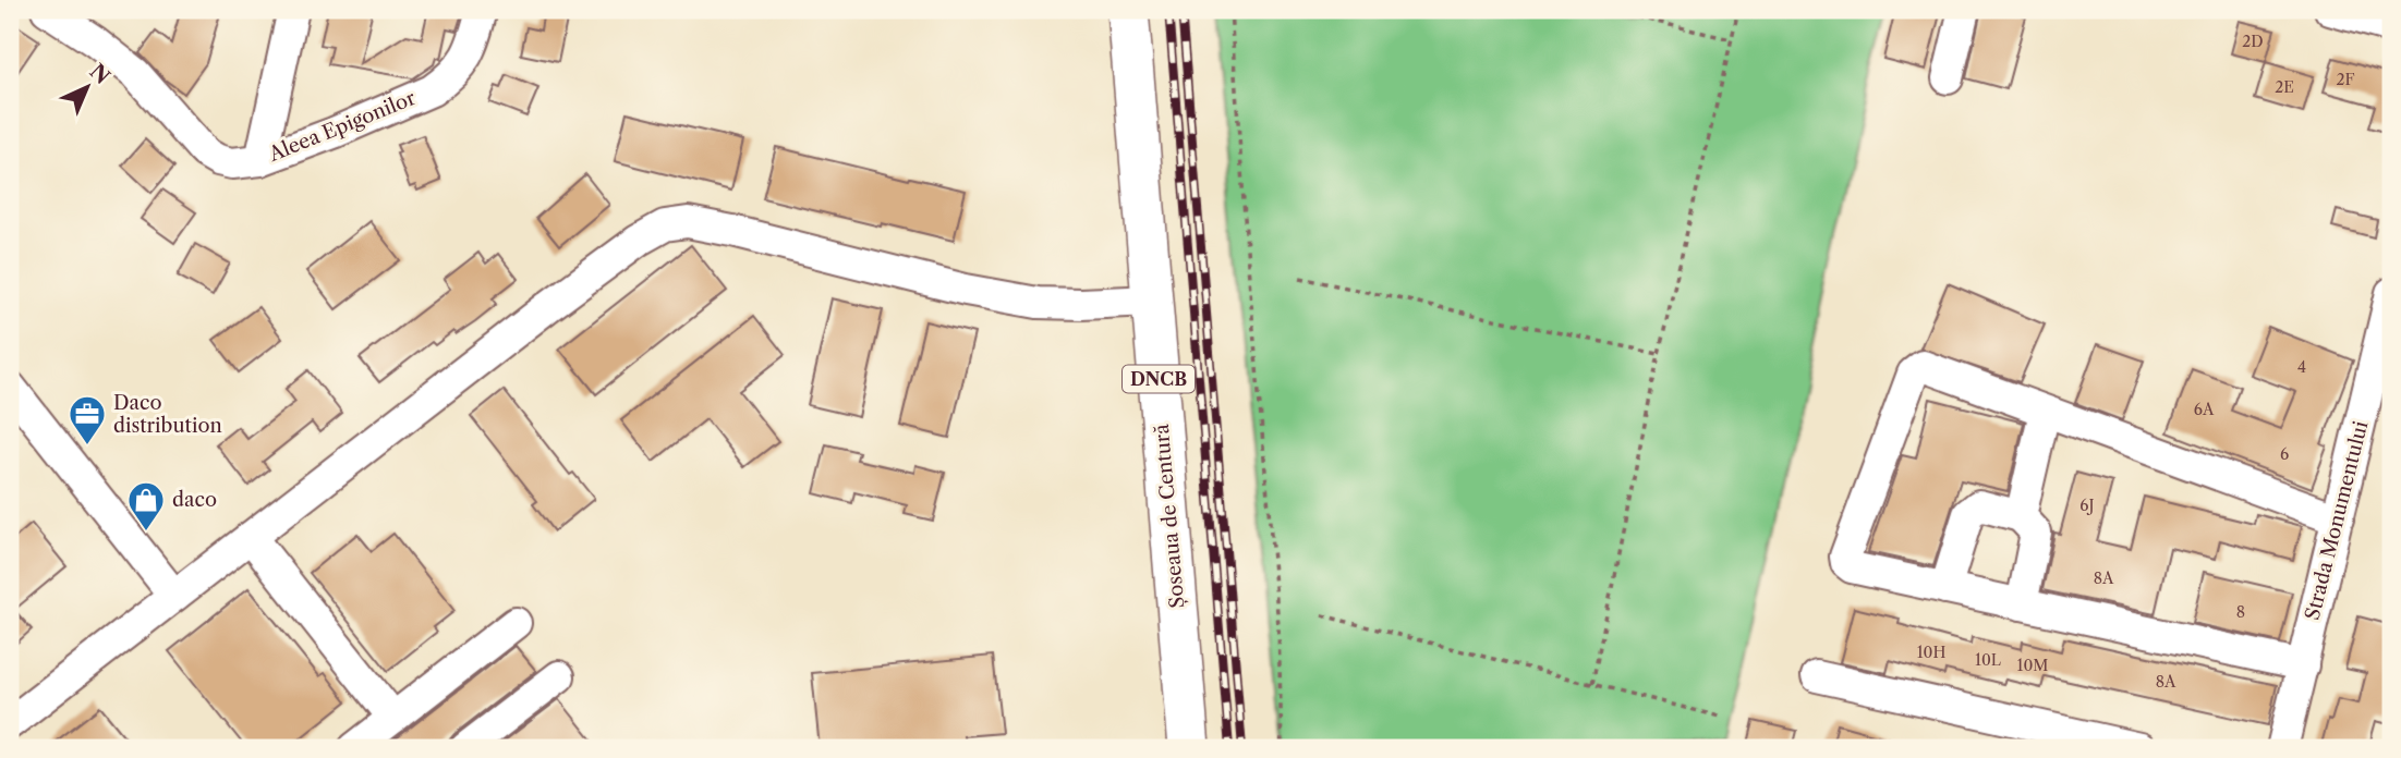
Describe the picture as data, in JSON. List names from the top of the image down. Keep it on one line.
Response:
{"streets":{"main road":["DNCB","Șoseaua de Centură"],"street":["Aleea Epigonilor","Strada Monumentului"]},"places":{"office":["Daco distribution"],"shop":["daco"]},"house_numbers":["2D","2F","2E","4","6A","6","6J","8A","8","10H","10L","10M","8A"],"north":"top right"}
